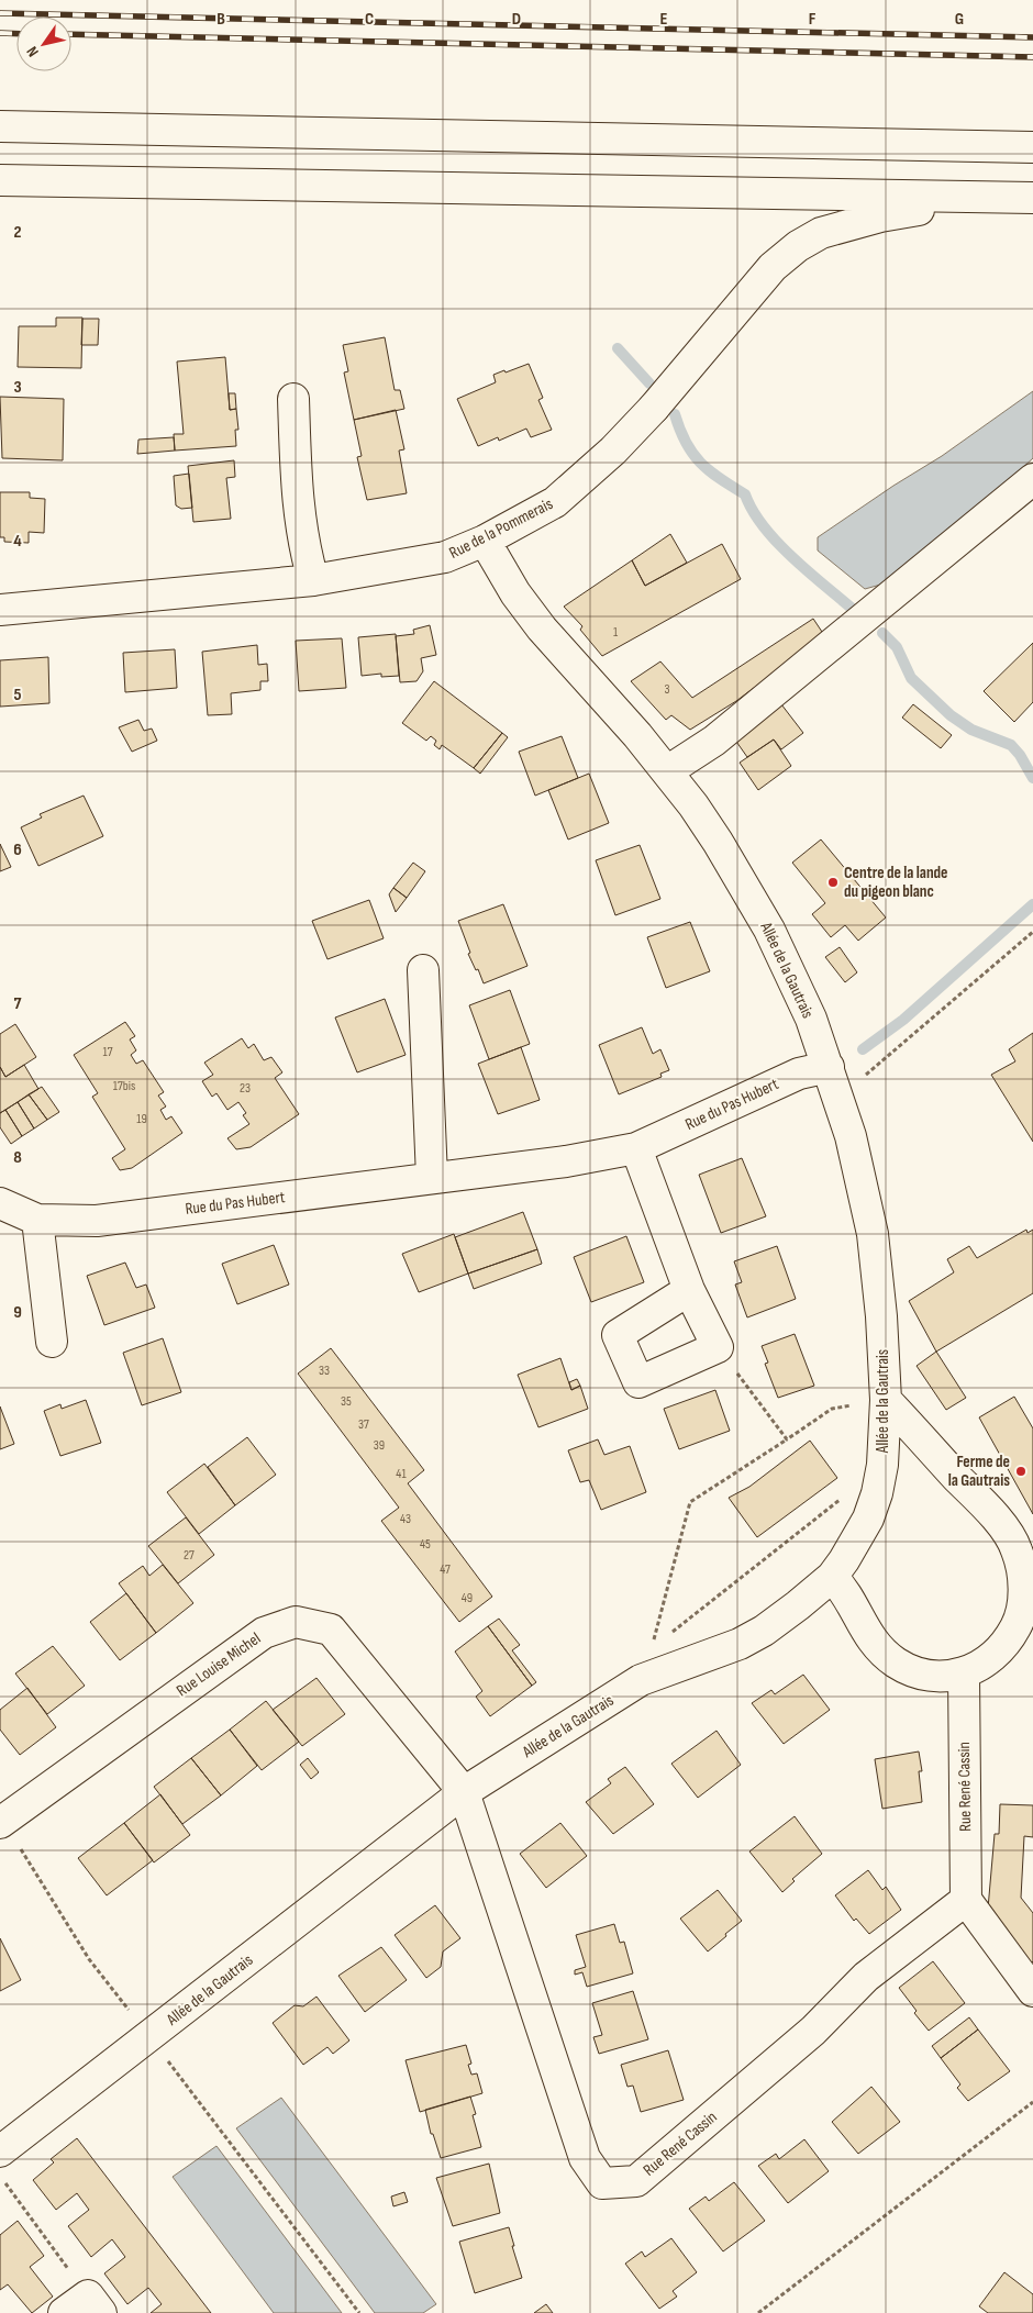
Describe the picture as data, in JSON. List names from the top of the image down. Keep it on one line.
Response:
{"streets":{"main road":["Rue de la Pommerais","Allée de la Gautrais","Rue du Pas Hubert","Rue Louise Michel","Rue René Cassin"]},"crossings":[["Rue de la Pommerais","Allée de la Gautrais"],["Allée de la Gautrais","Rue du Pas Hubert"],["Allée de la Gautrais","Rue Louise Michel"],["Allée de la Gautrais","Rue René Cassin"],["Rue Louise Michel","Rue René Cassin"]],"places":["Centre de la lande du pigeon blanc","Ferme de la Gautrais"],"house_numbers":["1","3","17","17bis","23","19","33","35","37","39","41","43","45","27","47","49"],"north":"bottom left","grid":{"columns":["B","C","D","E","F","G"],"rows":["2","3","4","5","6","7","8","9"]}}
